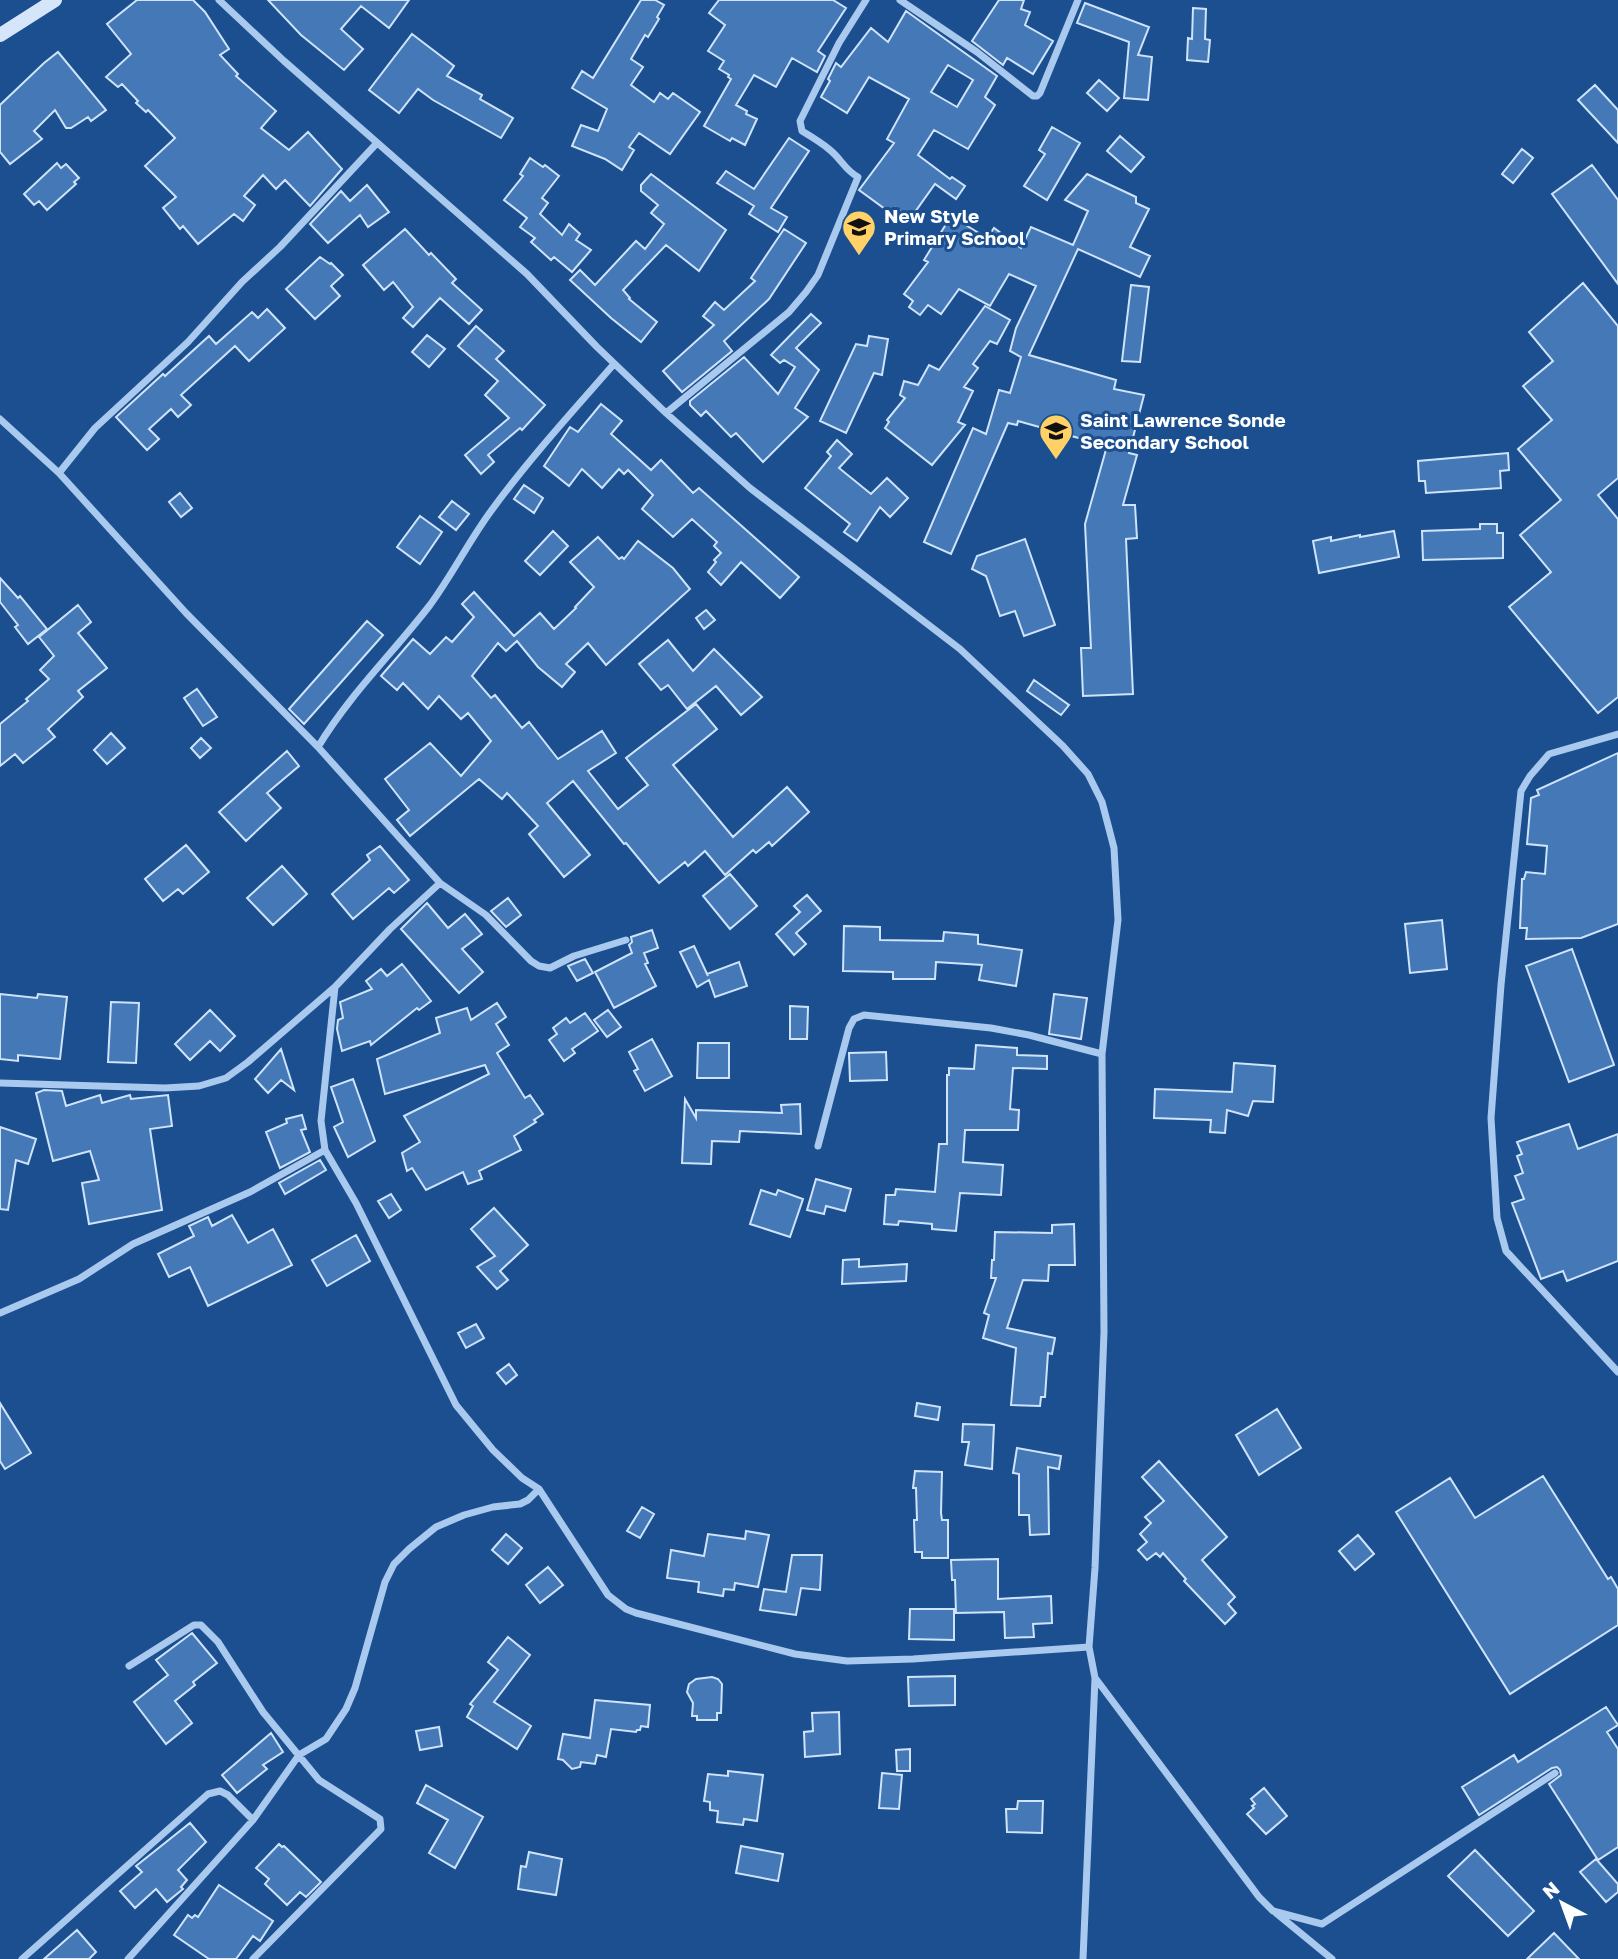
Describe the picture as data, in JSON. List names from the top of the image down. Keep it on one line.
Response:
{"places":{"school or university":["New Style Primary School","Saint Lawrence Sonde Secondary School"]},"north":"top left"}
